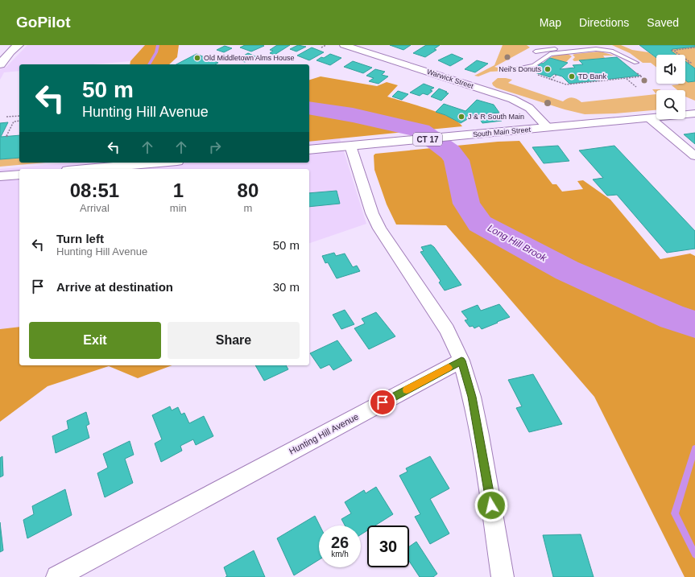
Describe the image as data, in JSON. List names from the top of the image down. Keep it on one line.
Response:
{"streets":{"main road":["South Main Street","CT 17"],"street":["Warwick Street","Hunting Hill Avenue"]},"crossings":[["Warwick Street","South Main Street"]],"water":["Long Hill Brook"],"places":["Old Middletown Alms House","Neil's Donuts","TD Bank","J & R South Main"],"page":{"header":"GoPilot","nav":["Map","Directions","Saved"],"turn":["50 m","Hunting Hill Avenue"],"eta":["08:51","Arrival","1","min","80","m"],"list":[{"name":"Turn left","note":"Hunting Hill Avenue","value":"50 m"},{"name":"Arrive at destination","value":"30 m"}],"buttons":["Exit","Share"],"speed":"26 km/h","limit":"30"}}
